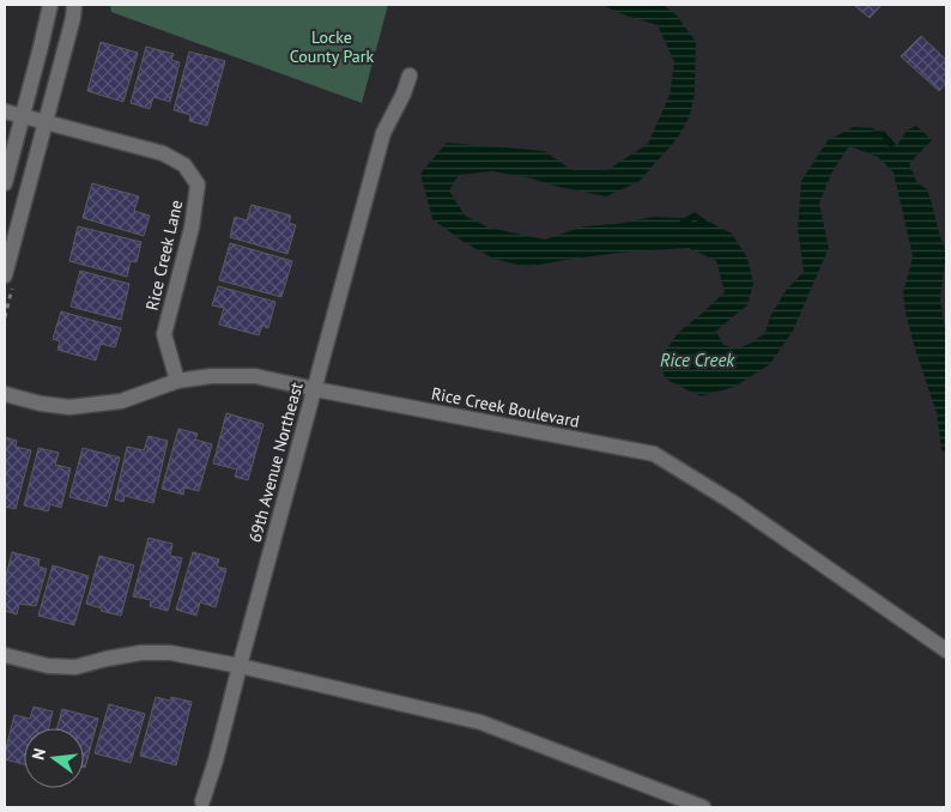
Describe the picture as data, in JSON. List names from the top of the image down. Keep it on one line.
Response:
{"streets":{"street":["Rice Creek Lane","Rice Creek Boulevard","69th Avenue Northeast"]},"crossings":[["Rice Creek Lane","Rice Creek Boulevard"],["Rice Creek Boulevard","69th Avenue Northeast"]],"water":["Rice Creek"],"parks":["Locke County Park"],"north":"left"}
